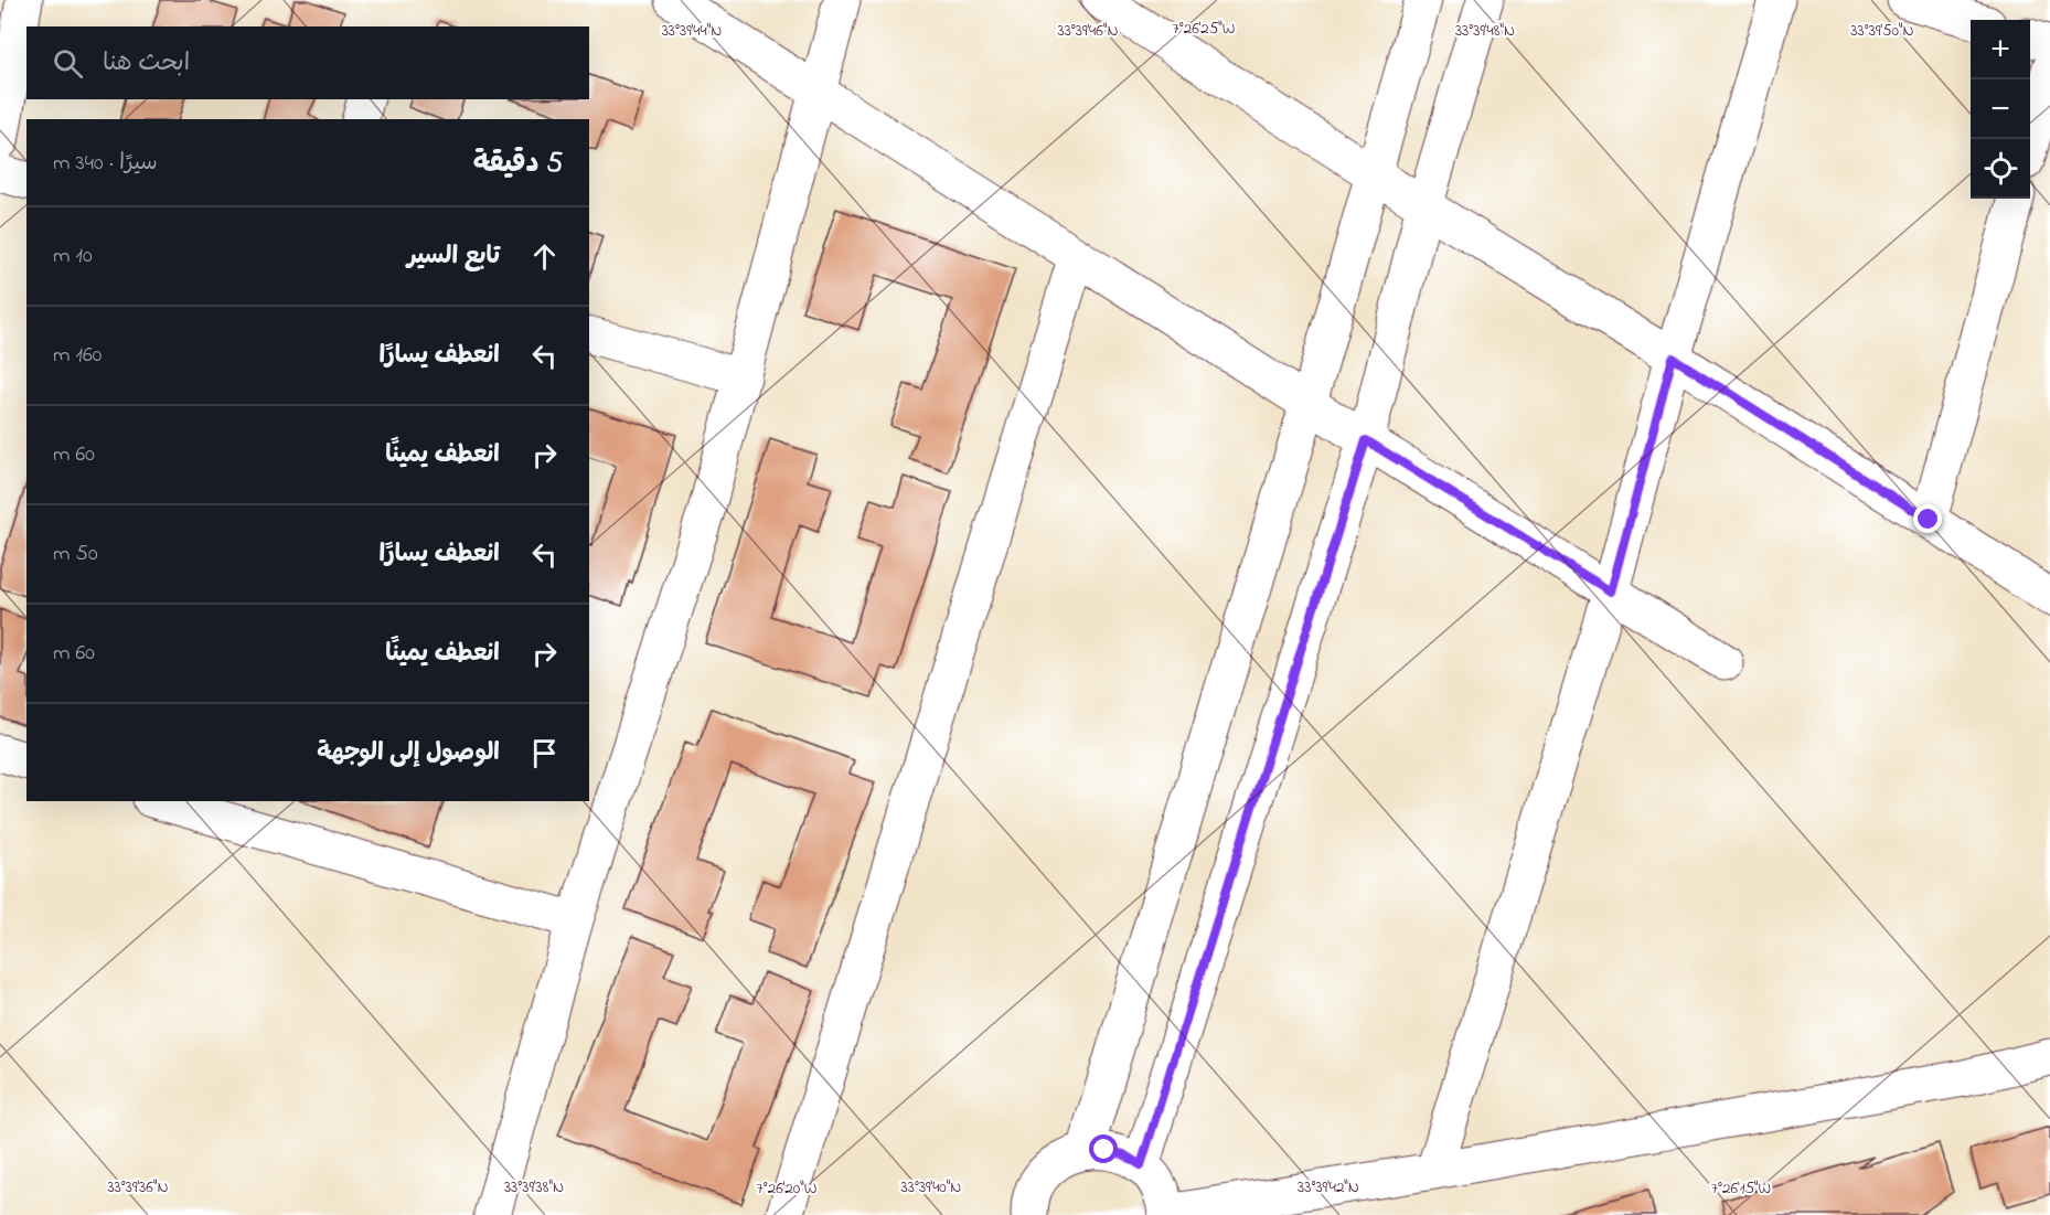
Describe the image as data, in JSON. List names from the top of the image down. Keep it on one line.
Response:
{"page":{"map_buttons":["+","−"],"search":"ابحث هنا","heading":["5 دقيقة","سيرًا · 340 m"],"list":[["تابع السير","10 m"],["انعطف يسارًا","160 m"],["انعطف يمينًا","60 m"],["انعطف يسارًا","50 m"],["انعطف يمينًا","60 m"],"الوصول إلى الوجهة"]},"coordinates":["7°26'25\"W","33°39'44\"N","33°39'46\"N","33°39'48\"N","33°39'50\"N","33°39'36\"N","33°39'38\"N","33°39'40\"N","33°39'42\"N","7°26'20\"W","7°26'15\"W"]}
